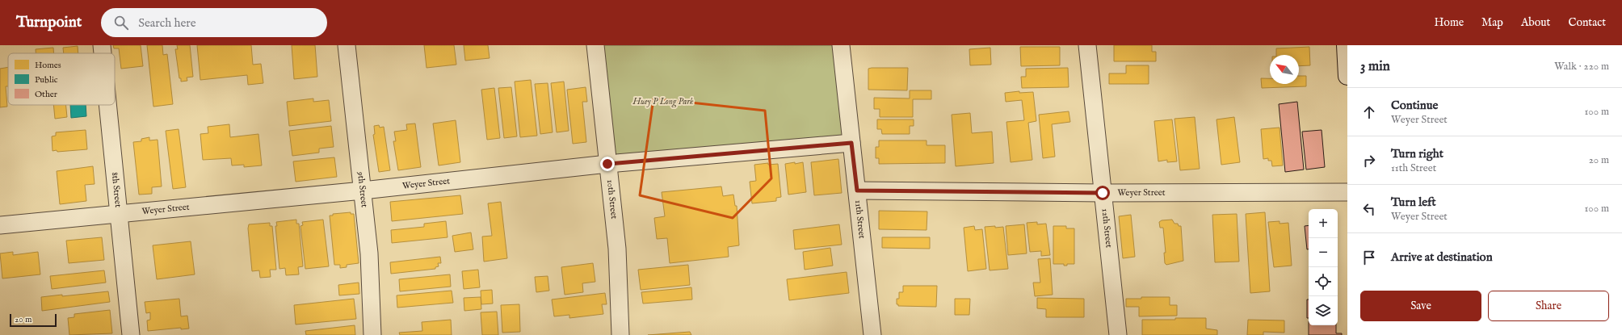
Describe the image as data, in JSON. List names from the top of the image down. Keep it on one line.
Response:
{"streets":{"street":["Weyer Street","8th Street","9th Street","10th Street","11th Street","12th Street"]},"crossings":[["Weyer Street","8th Street"],["Weyer Street","9th Street"],["Weyer Street","10th Street"],["Weyer Street","11th Street"],["Weyer Street","12th Street"]],"parks":["Huey P Long Park"],"legend":["Homes","Public","Other"],"scale_bar":"20 m","north":"top left","page":{"header":"Turnpoint","search":"Search here","nav":["Home","Map","About","Contact"],"heading":["3 min","Walk · 220 m"],"list":[["Continue","Weyer Street","100 m"],["Turn right","11th Street","20 m"],["Turn left","Weyer Street","100 m"],"Arrive at destination"],"map_buttons":["+","−"],"buttons":["Save","Share"],"scale":"20 m"}}
